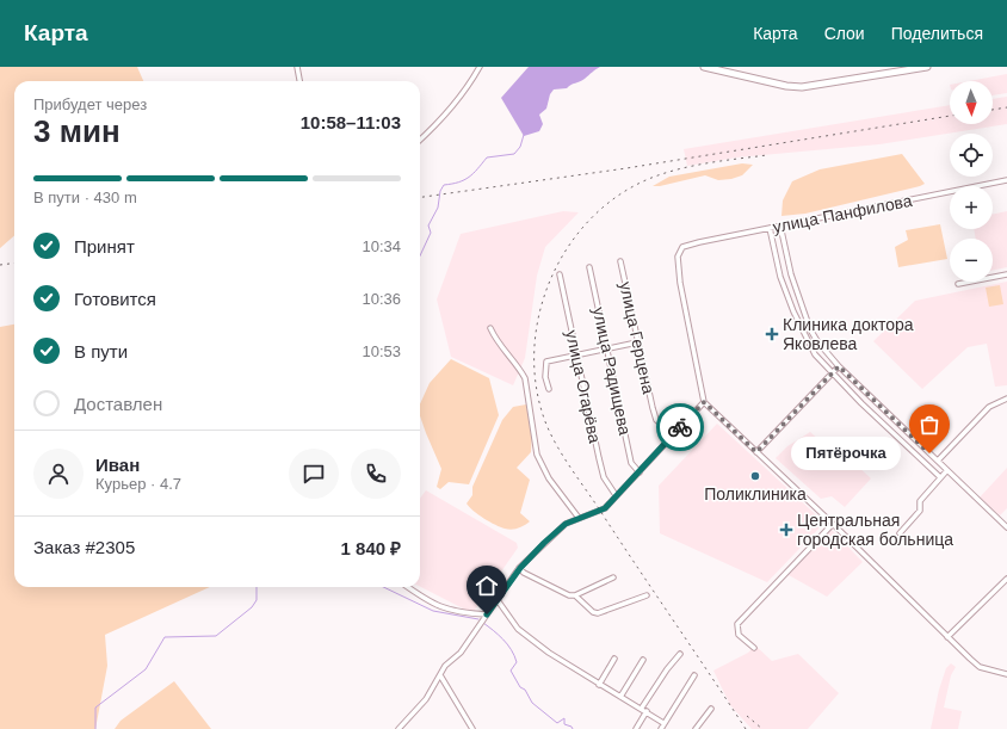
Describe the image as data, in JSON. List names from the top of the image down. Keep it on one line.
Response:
{"streets":{"street":["улица Панфилова","улица Герцена","улица Радищева","улица Огарёва"]},"places":{"health":["Клиника доктора Яковлева","Центральная городская больница"],"other":["Пятёрочка","Поликлиника"]},"north":"bottom","page":{"header":"Карта","nav":["Карта","Слои","Поделиться"],"map_buttons":["+","−"],"heading":["3 мин","Прибудет через","10:58–11:03"],"panel":["Иван","Курьер · 4.7","Заказ #2305","1 840 ₽"],"bar":"В пути · 430 m","list":[["Принят","10:34"],["Готовится","10:36"],["В пути","10:53"],"Доставлен"],"bubble":"Пятёрочка"}}
